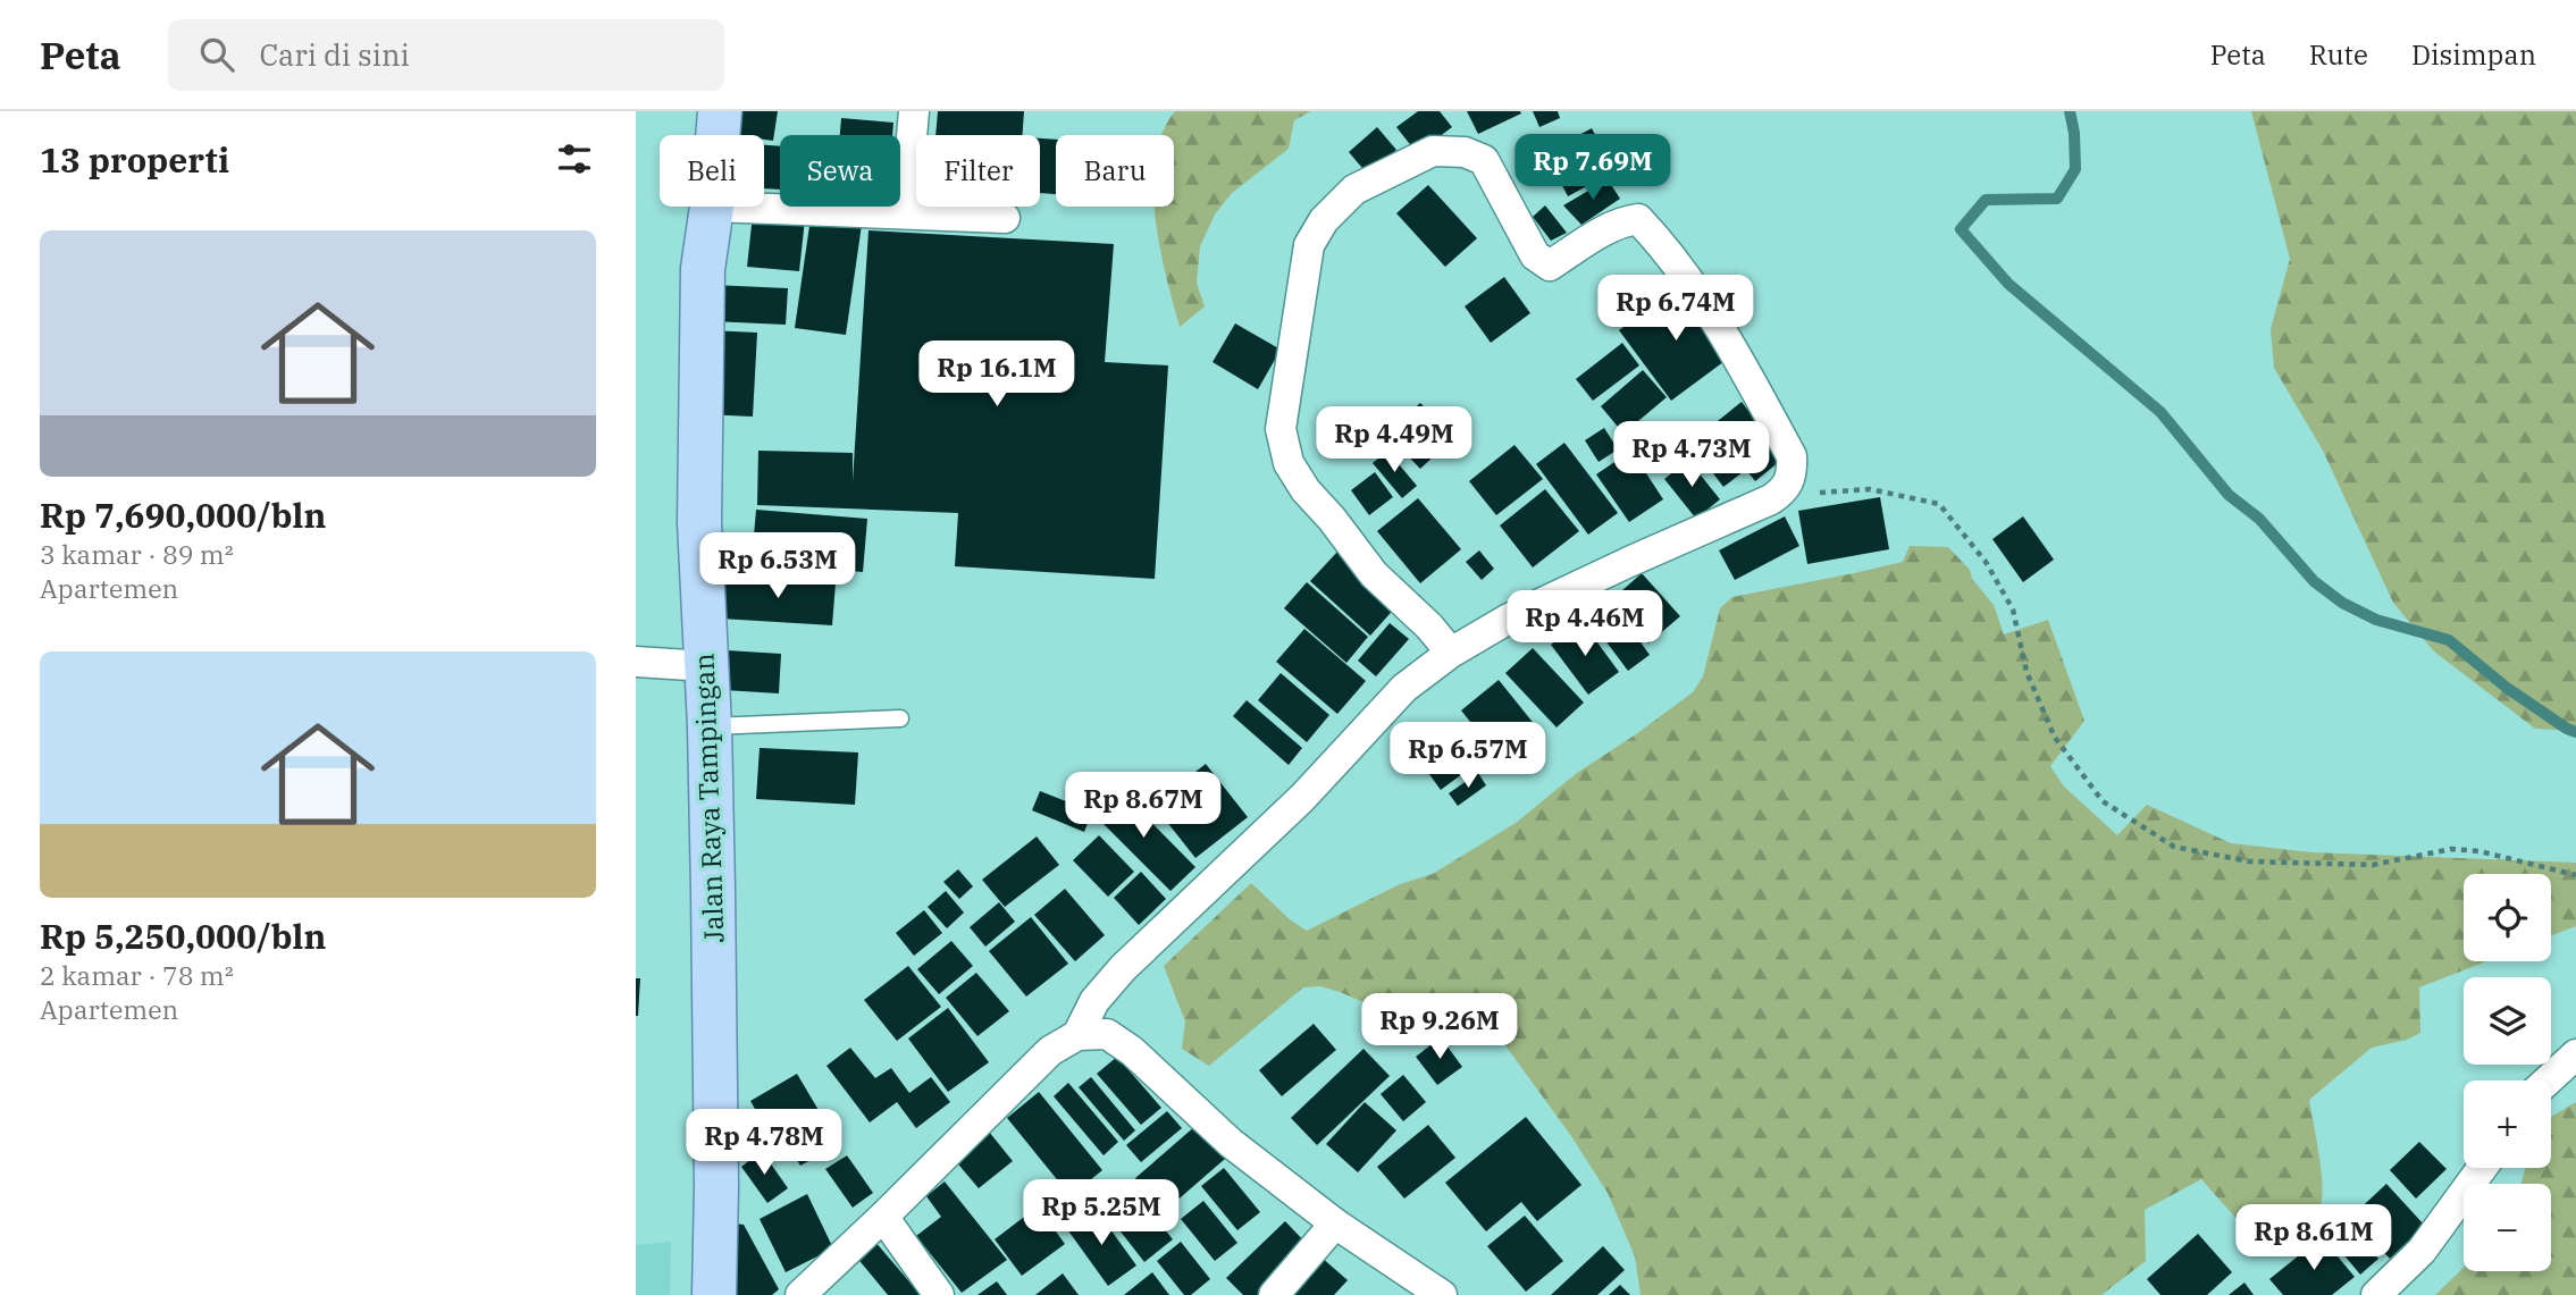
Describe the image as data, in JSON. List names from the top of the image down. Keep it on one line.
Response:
{"streets":{"main road":["Jalan Raya Tampingan"]},"page":{"header":"Peta","search":"Cari di sini","nav":["Peta","Rute","Disimpan"],"heading":"13 properti","price":["Rp 7.69M","Rp 6.74M","Rp 16.1M","Rp 4.49M","Rp 4.73M","Rp 6.53M","Rp 4.46M","Rp 6.57M","Rp 8.67M","Rp 9.26M","Rp 4.78M","Rp 5.25M","Rp 8.61M"],"chip":["Beli","Sewa","Filter","Baru"],"list":[{"name":"Rp 7,690,000/bln","note":"3 kamar · 89 m² · Apartemen"},{"name":"Rp 5,250,000/bln","note":"2 kamar · 78 m² · Apartemen"}],"map_buttons":["+","−"]}}
